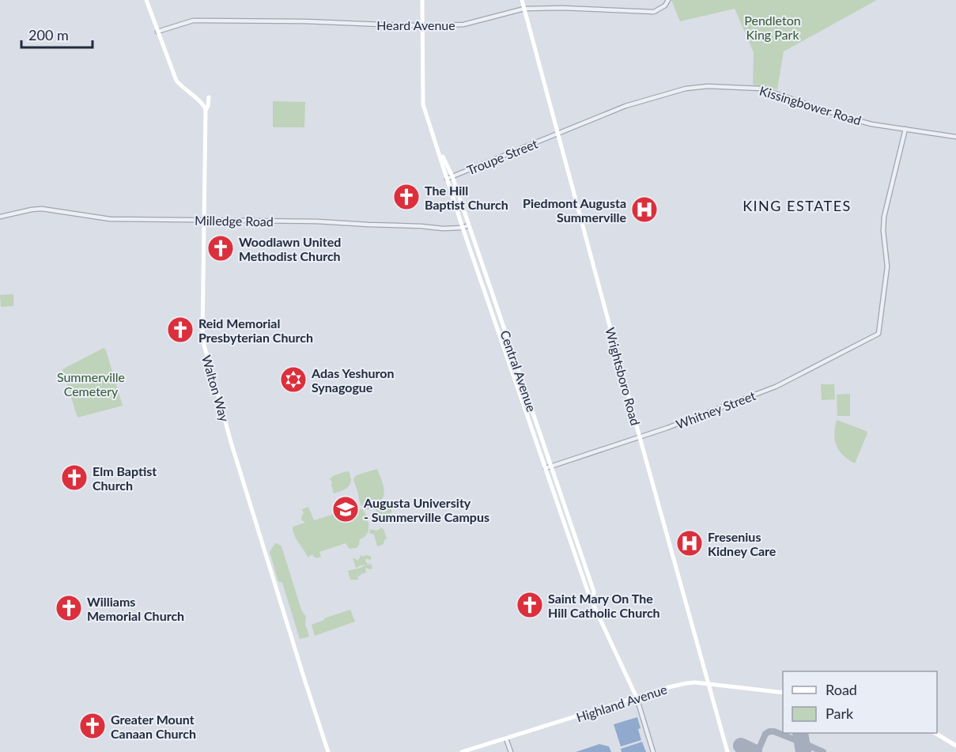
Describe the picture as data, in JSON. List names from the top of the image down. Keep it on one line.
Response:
{"streets":{"main road":["Central Avenue","Wrightsboro Road","Walton Way","Highland Avenue"],"street":["Heard Avenue","Kissingbower Road","Troupe Street","Milledge Road","Whitney Street"]},"crossings":[["Heard Avenue","Central Avenue"],["Heard Avenue","Wrightsboro Road"],["Kissingbower Road","Troupe Street"],["Kissingbower Road","Wrightsboro Road"],["Kissingbower Road","Whitney Street"],["Troupe Street","Central Avenue"],["Troupe Street","Wrightsboro Road"],["Milledge Road","Central Avenue"],["Milledge Road","Walton Way"],["Central Avenue","Whitney Street"],["Central Avenue","Highland Avenue"],["Wrightsboro Road","Whitney Street"],["Wrightsboro Road","Highland Avenue"]],"districts":["KING ESTATES"],"parks":["Pendleton King Park","Summerville Cemetery"],"places":{"church":["The Hill Baptist Church","Woodlawn United Methodist Church","Reid Memorial Presbyterian Church","Elm Baptist Church","Saint Mary On The Hill Catholic Church","Williams Memorial Church","Greater Mount Canaan Church"],"hospital":["Piedmont Augusta Summerville","Fresenius Kidney Care"],"synagogue":["Adas Yeshuron Synagogue"],"school or university":["Augusta University - Summerville Campus"]},"legend":["Road","Park"],"scale_bar":"200 m"}
